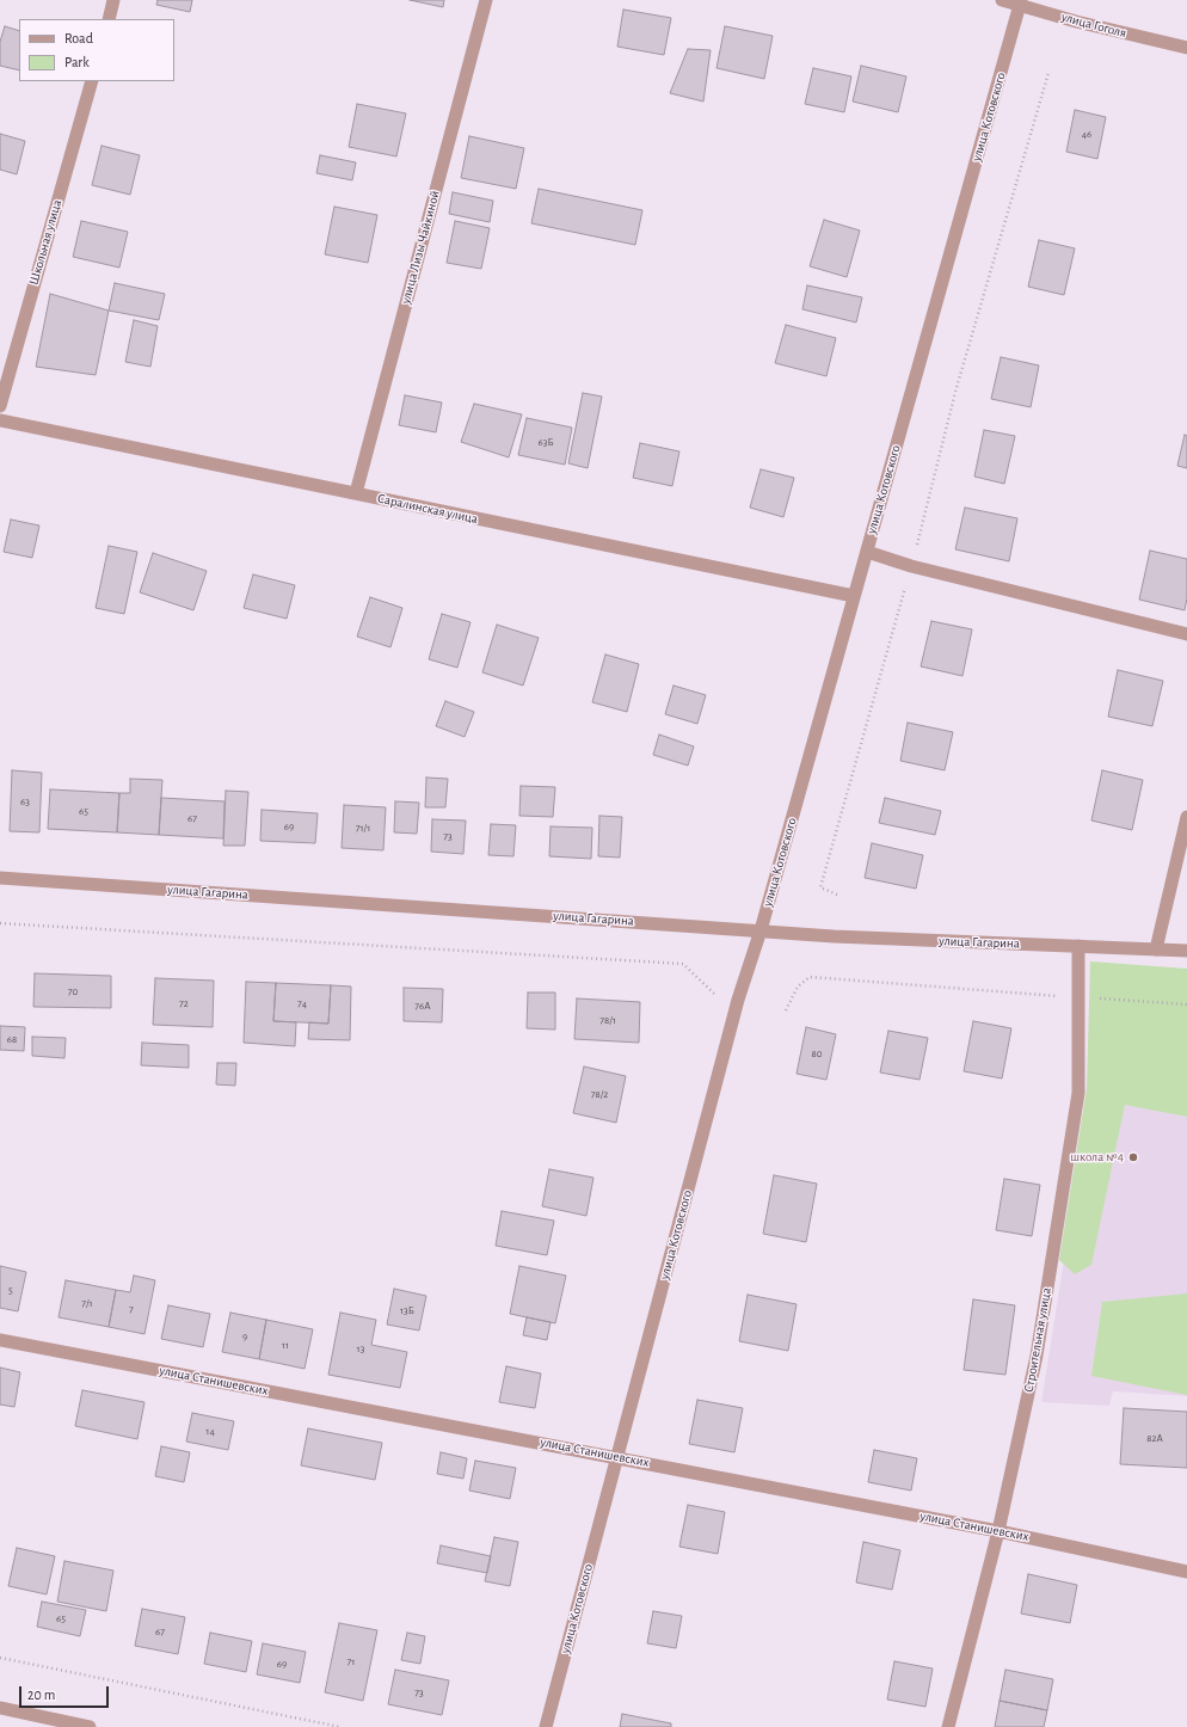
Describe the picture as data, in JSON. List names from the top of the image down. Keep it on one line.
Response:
{"streets":{"street":["улица Гоголя","улица Котовского","Школьная улица","улица Лизы Чайкиной","Саралинская улица","улица Гагарина","Строительная улица","улица Станишевских"]},"crossings":[["улица Гоголя","улица Котовского"],["улица Котовского","Саралинская улица"],["улица Котовского","улица Гагарина"],["улица Котовского","улица Станишевских"],["улица Лизы Чайкиной","Саралинская улица"],["улица Гагарина","Строительная улица"],["Строительная улица","улица Станишевских"]],"places":["школа №4"],"house_numbers":["46","63Б","63","65","67","69","71/1","73","70","72","74","76А","78/1","68","80","78/2","5","7/1","7","13Б","9","11","13","14","82А","65","67","71","69","73"],"legend":["Road","Park"],"scale_bar":"20 m"}
